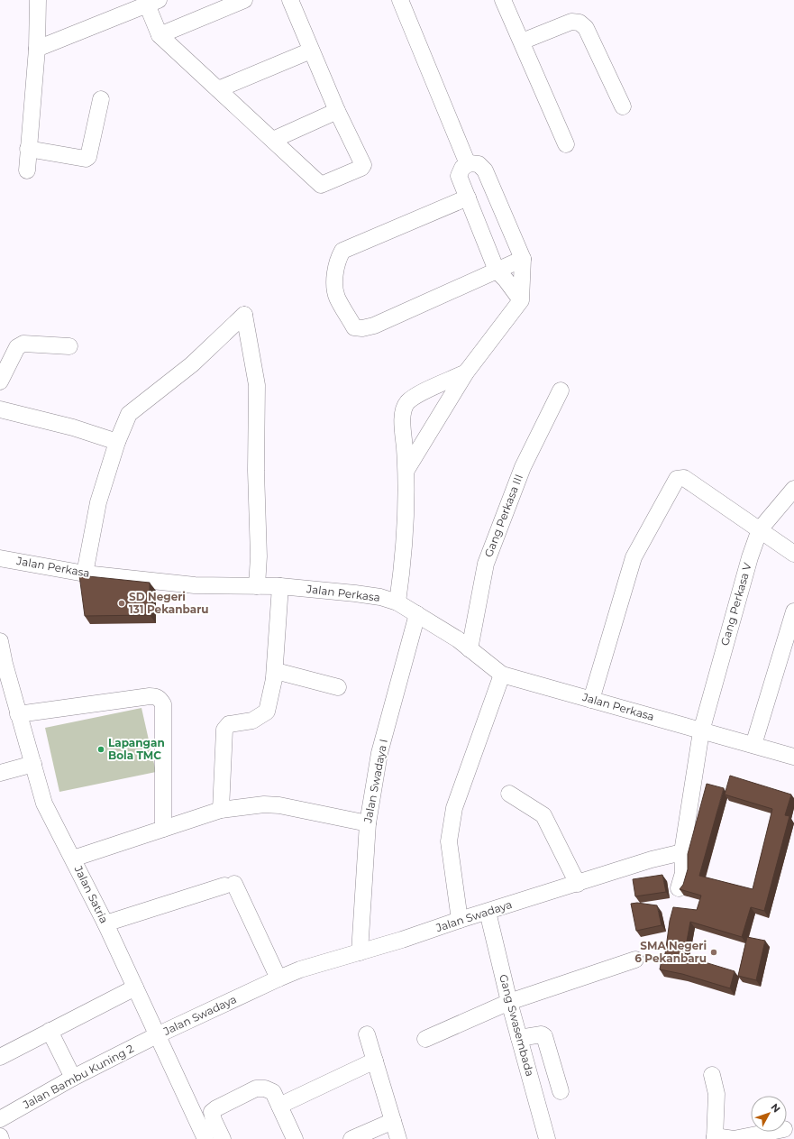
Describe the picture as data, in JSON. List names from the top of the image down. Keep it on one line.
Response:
{"streets":{"street":["Gang Perkasa III","Jalan Perkasa","Gang Perkasa V","Jalan Swadaya I","Jalan Satria","Jalan Swadaya","Gang Swasembada","Jalan Bambu Kuning 2"]},"crossings":[["Gang Perkasa III","Jalan Perkasa"],["Jalan Perkasa","Gang Perkasa V"],["Jalan Perkasa","Jalan Swadaya I"],["Jalan Swadaya I","Jalan Swadaya"],["Jalan Satria","Jalan Swadaya"],["Jalan Satria","Jalan Bambu Kuning 2"],["Jalan Swadaya","Gang Swasembada"],["Jalan Swadaya","Jalan Bambu Kuning 2"]],"places":["SD Negeri 131 Pekanbaru","Lapangan Bola TMC","SMA Negeri 6 Pekanbaru"],"north":"top right"}
